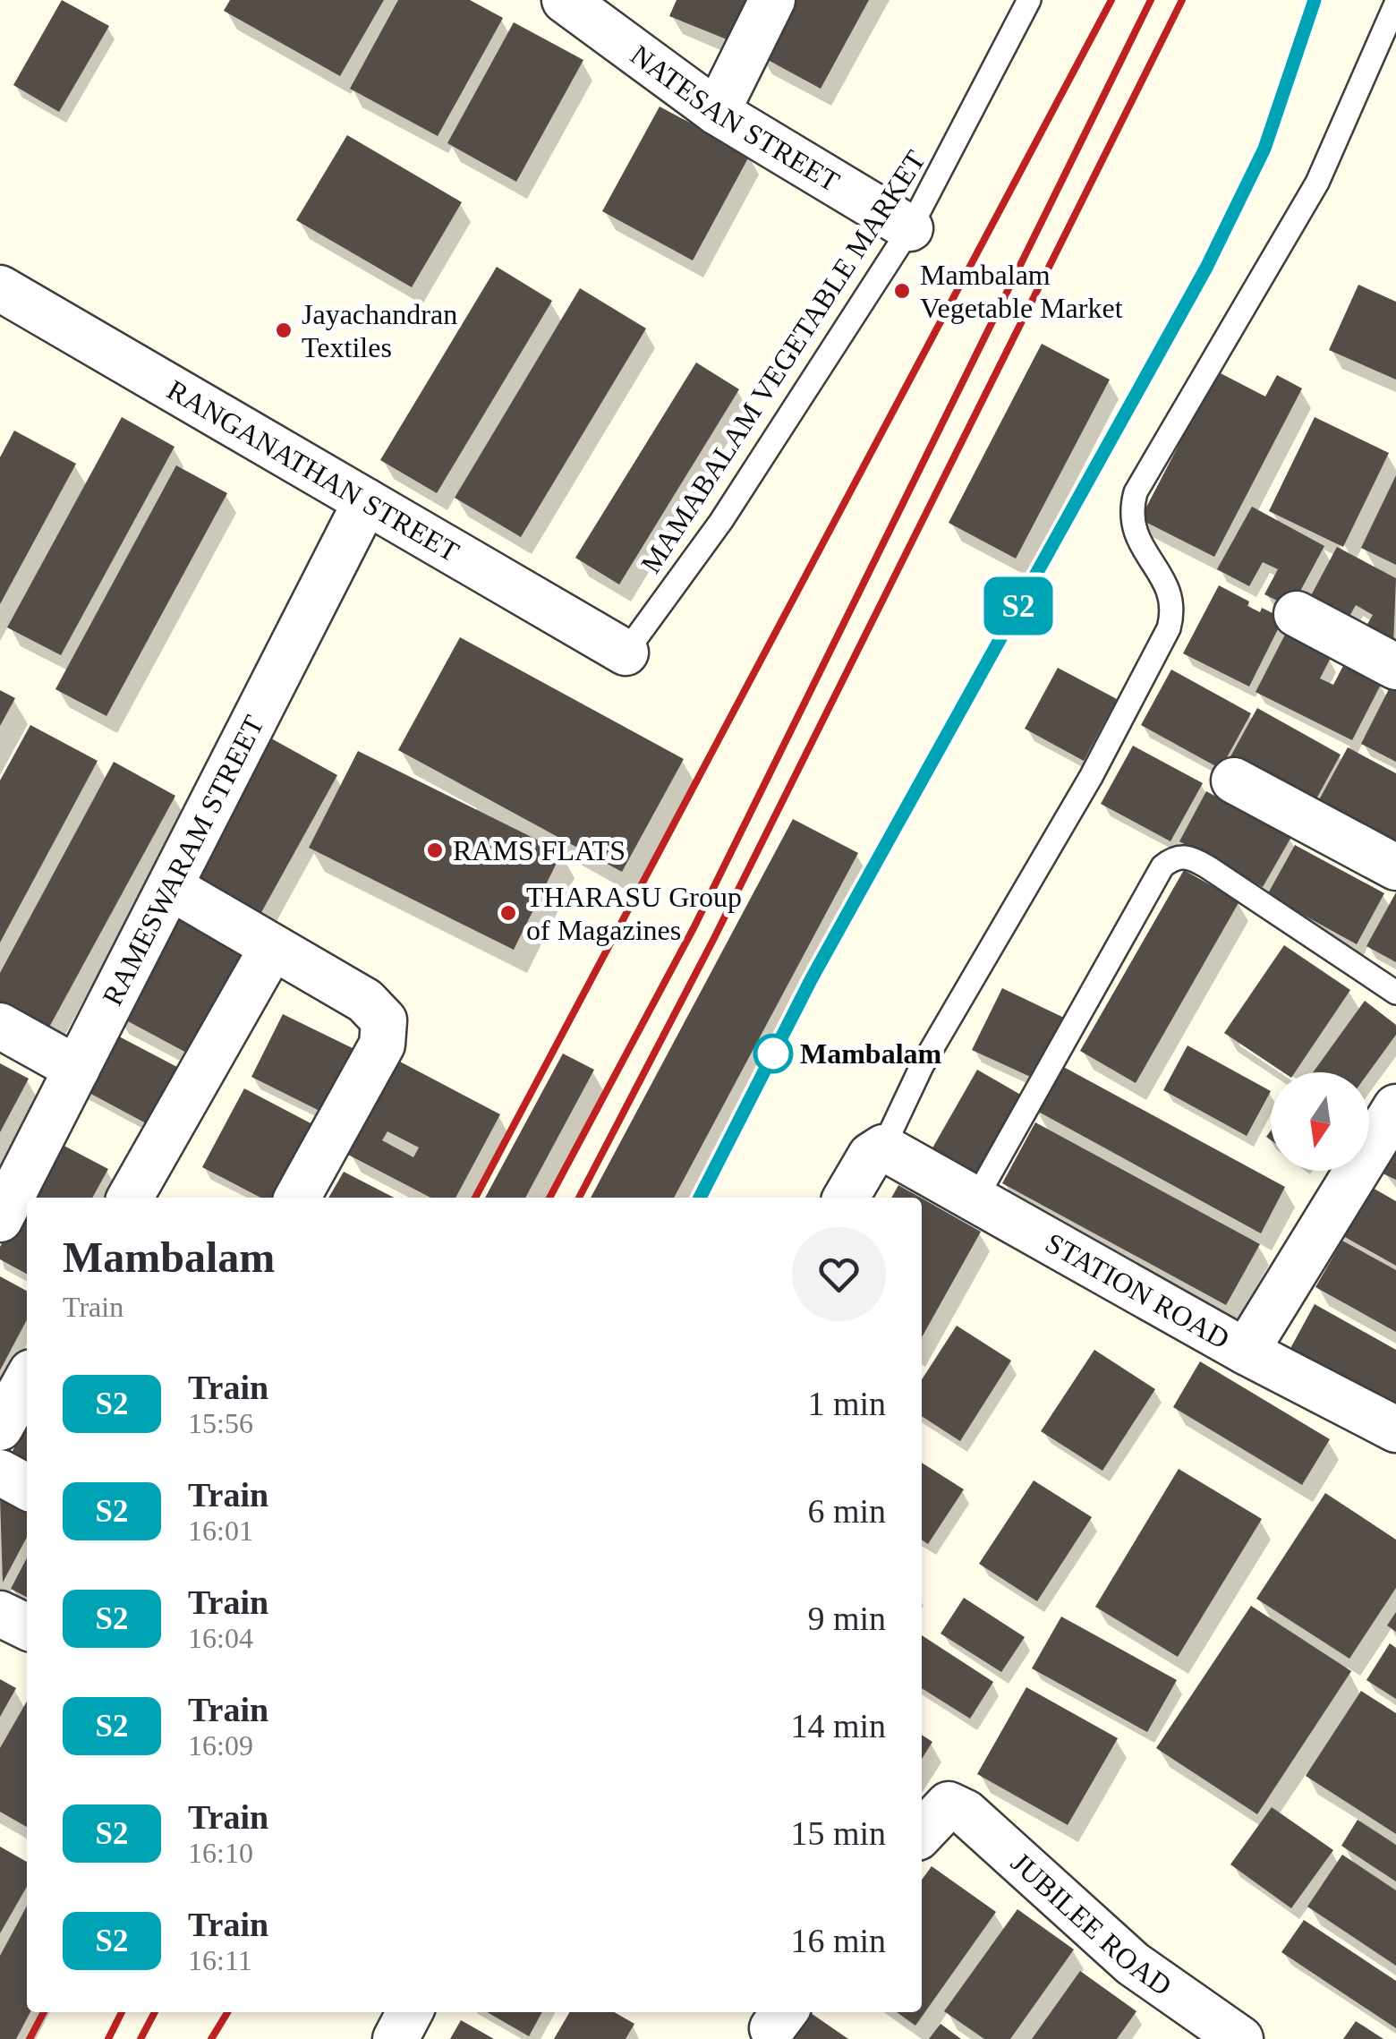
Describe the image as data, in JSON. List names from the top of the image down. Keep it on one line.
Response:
{"streets":{"street":["NATESAN STREET","RANGANATHAN STREET","RAMESWARAM STREET","STATION ROAD","JUBILEE ROAD"],"lane":["MAMABALAM VEGETABLE MARKET"]},"crossings":[["NATESAN STREET","MAMABALAM VEGETABLE MARKET"],["MAMABALAM VEGETABLE MARKET","RANGANATHAN STREET"],["RANGANATHAN STREET","RAMESWARAM STREET"]],"places":["Mambalam Vegetable Market","Jayachandran Textiles","RAMS FLATS","THARASU Group of Magazines","Mambalam"],"north":"bottom","page":{"on_map":"S2","heading":["Mambalam","Train"],"list":[{"mark":"S2","name":"Train","note":"15:56","value":"1 min"},{"mark":"S2","name":"Train","note":"16:01","value":"6 min"},{"mark":"S2","name":"Train","note":"16:04","value":"9 min"},{"mark":"S2","name":"Train","note":"16:09","value":"14 min"},{"mark":"S2","name":"Train","note":"16:10","value":"15 min"},{"mark":"S2","name":"Train","note":"16:11","value":"16 min"}]}}
